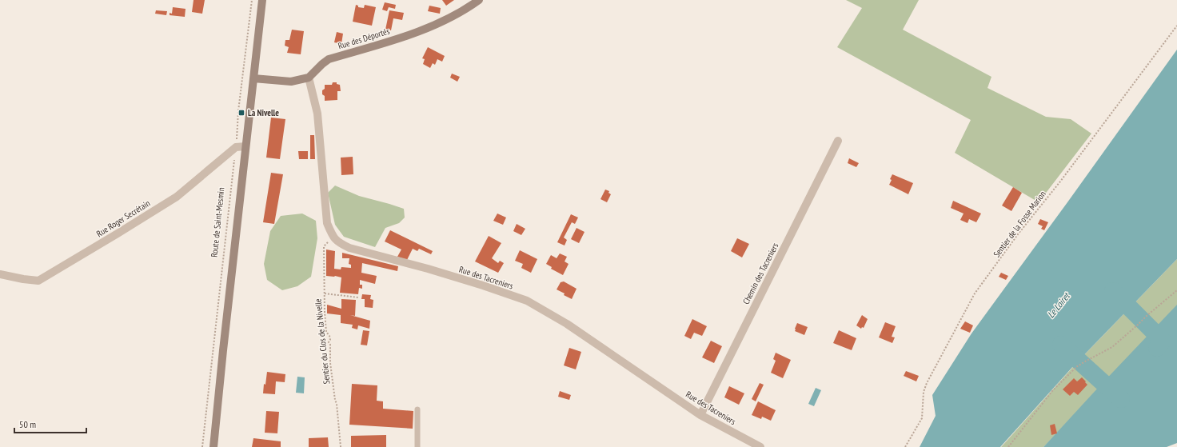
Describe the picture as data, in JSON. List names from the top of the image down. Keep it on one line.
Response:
{"streets":{"main road":["Rue des Déportés"],"street":["Rue Roger Secrétain","Chemin des Tacreniers","Rue des Tacreniers"],"path":["Route de Saint-Mesmin","Sentier de la Fosse Marion","Sentier du Clos de la Nivelle"]},"crossings":[["Rue Roger Secrétain","Route de Saint-Mesmin"],["Chemin des Tacreniers","Rue des Tacreniers"],["Rue des Tacreniers","Sentier du Clos de la Nivelle"]],"water":["Le Loiret"],"places":{"transit":["La Nivelle"]},"scale_bar":"50 m"}
